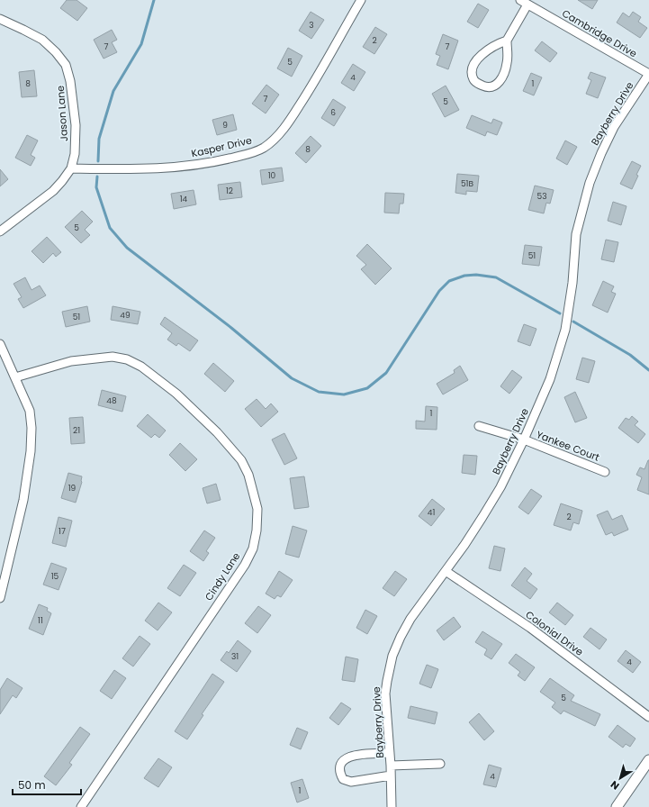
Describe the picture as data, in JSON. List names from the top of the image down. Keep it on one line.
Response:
{"streets":{"street":["Cambridge Drive","Jason Lane","Bayberry Drive","Kasper Drive","Yankee Court","Cindy Lane","Colonial Drive"]},"crossings":[["Cambridge Drive","Bayberry Drive"],["Jason Lane","Kasper Drive"],["Bayberry Drive","Yankee Court"],["Bayberry Drive","Colonial Drive"]],"house_numbers":["3","2","7","7","5","4","8","1","7","5","6","9","8","10","51B","12","53","14","5","51","49","51","48","1","21","19","41","2","17","15","11","31","4","5","4","1"],"scale_bar":"50 m","north":"bottom left"}
